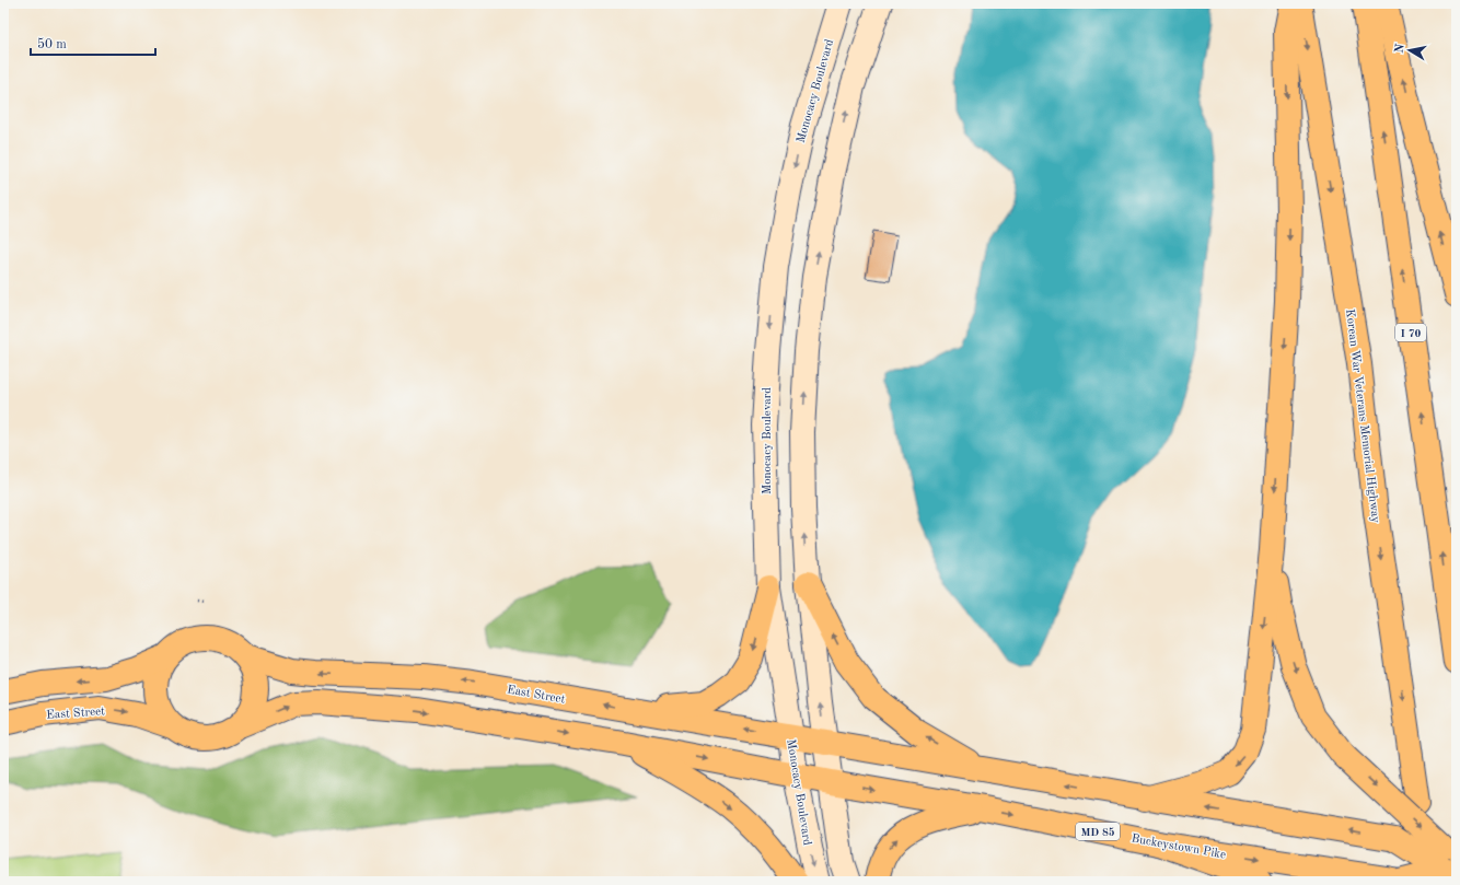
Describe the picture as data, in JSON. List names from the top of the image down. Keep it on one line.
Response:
{"streets":{"main road":["Monocacy Boulevard","I 70","Korean War Veterans Memorial Highway","East Street","MD 85","Buckeystown Pike"]},"crossings":[["Monocacy Boulevard","East Street"],["Monocacy Boulevard","Buckeystown Pike"]],"scale_bar":"50 m","north":"left"}
